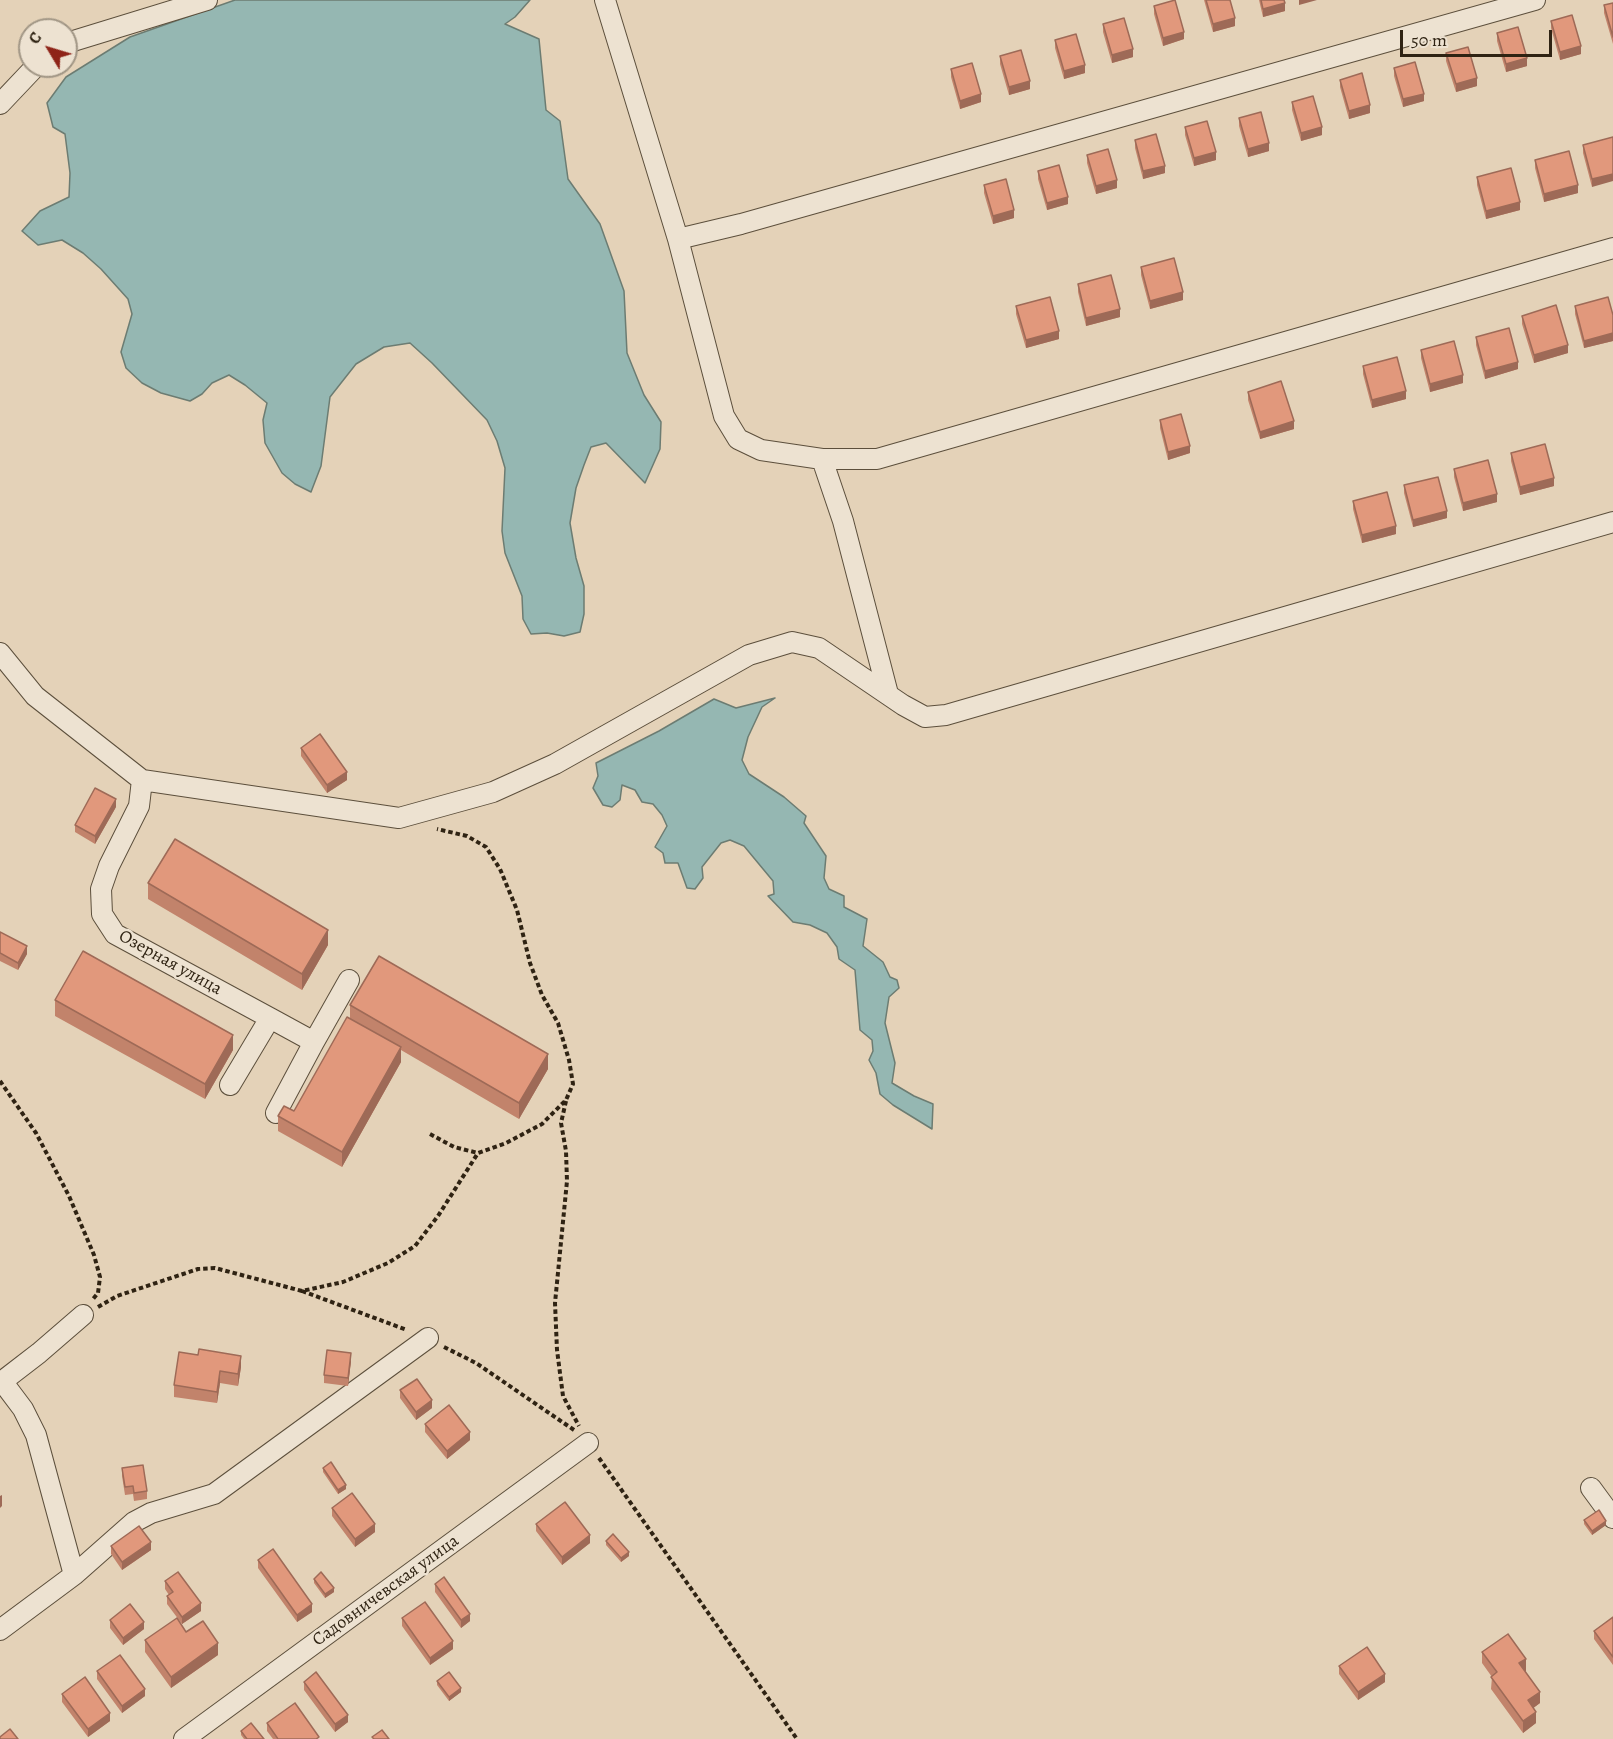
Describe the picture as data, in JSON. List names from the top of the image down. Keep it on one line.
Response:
{"streets":{"street":["Озерная улица","Садовничевская улица"]},"scale_bar":"50 m","north":"top left"}
